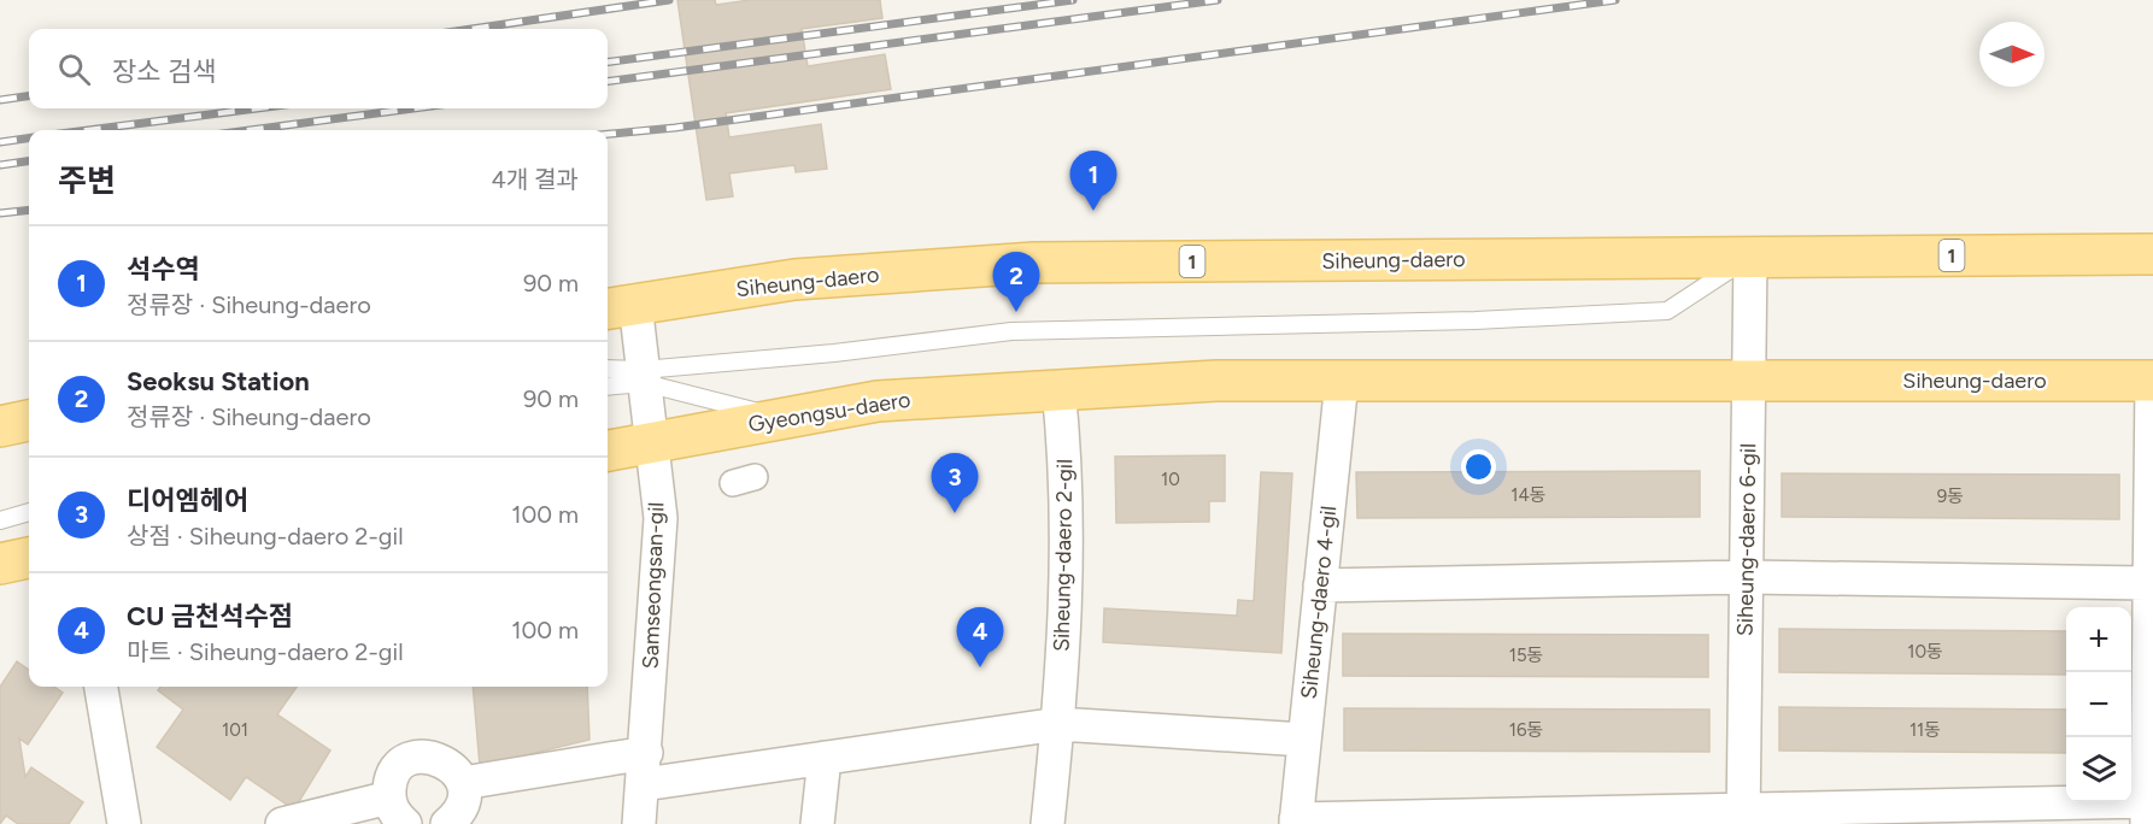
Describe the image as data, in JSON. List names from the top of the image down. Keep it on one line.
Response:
{"streets":{"main road":["1","Siheung-daero","Gyeongsu-daero"],"street":["Siheung-daero 6-gil","Siheung-daero 2-gil","Samseongsan-gil","Siheung-daero 4-gil"]},"crossings":[["Siheung-daero","Gyeongsu-daero"],["Siheung-daero","Siheung-daero 6-gil"],["Siheung-daero","Siheung-daero 2-gil"],["Siheung-daero","Samseongsan-gil"],["Siheung-daero","Siheung-daero 4-gil"],["Gyeongsu-daero","Siheung-daero 2-gil"],["Gyeongsu-daero","Samseongsan-gil"]],"house_numbers":["10","14동","9동","10동","15동","101","16동","11동"],"north":"right","page":{"search":"장소 검색","heading":["주변","4개 결과"],"pins":["1","2","3","4"],"list":[{"mark":"1","name":"석수역","note":"정류장 · Siheung-daero","value":"90 m"},{"mark":"2","name":"Seoksu Station","note":"정류장 · Siheung-daero","value":"90 m"},{"mark":"3","name":"디어엠헤어","note":"상점 · Siheung-daero 2-gil","value":"100 m"},{"mark":"4","name":"CU 금천석수점","note":"마트 · Siheung-daero 2-gil","value":"100 m"}],"map_buttons":["+","−"]}}
